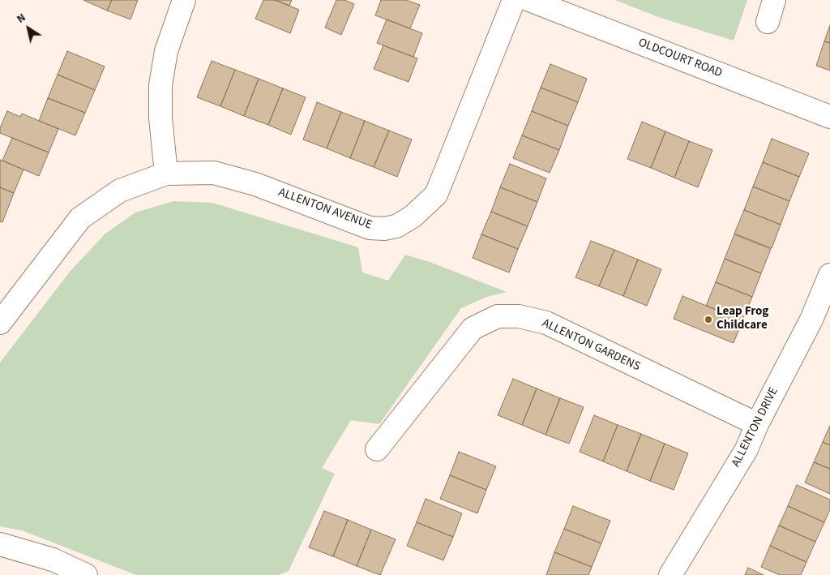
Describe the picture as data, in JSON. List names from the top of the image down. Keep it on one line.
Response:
{"streets":{"street":["OLDCOURT ROAD","ALLENTON AVENUE","ALLENTON GARDENS","ALLENTON DRIVE"]},"crossings":[["ALLENTON GARDENS","ALLENTON DRIVE"]],"places":["Leap Frog Childcare"],"north":"top left"}
